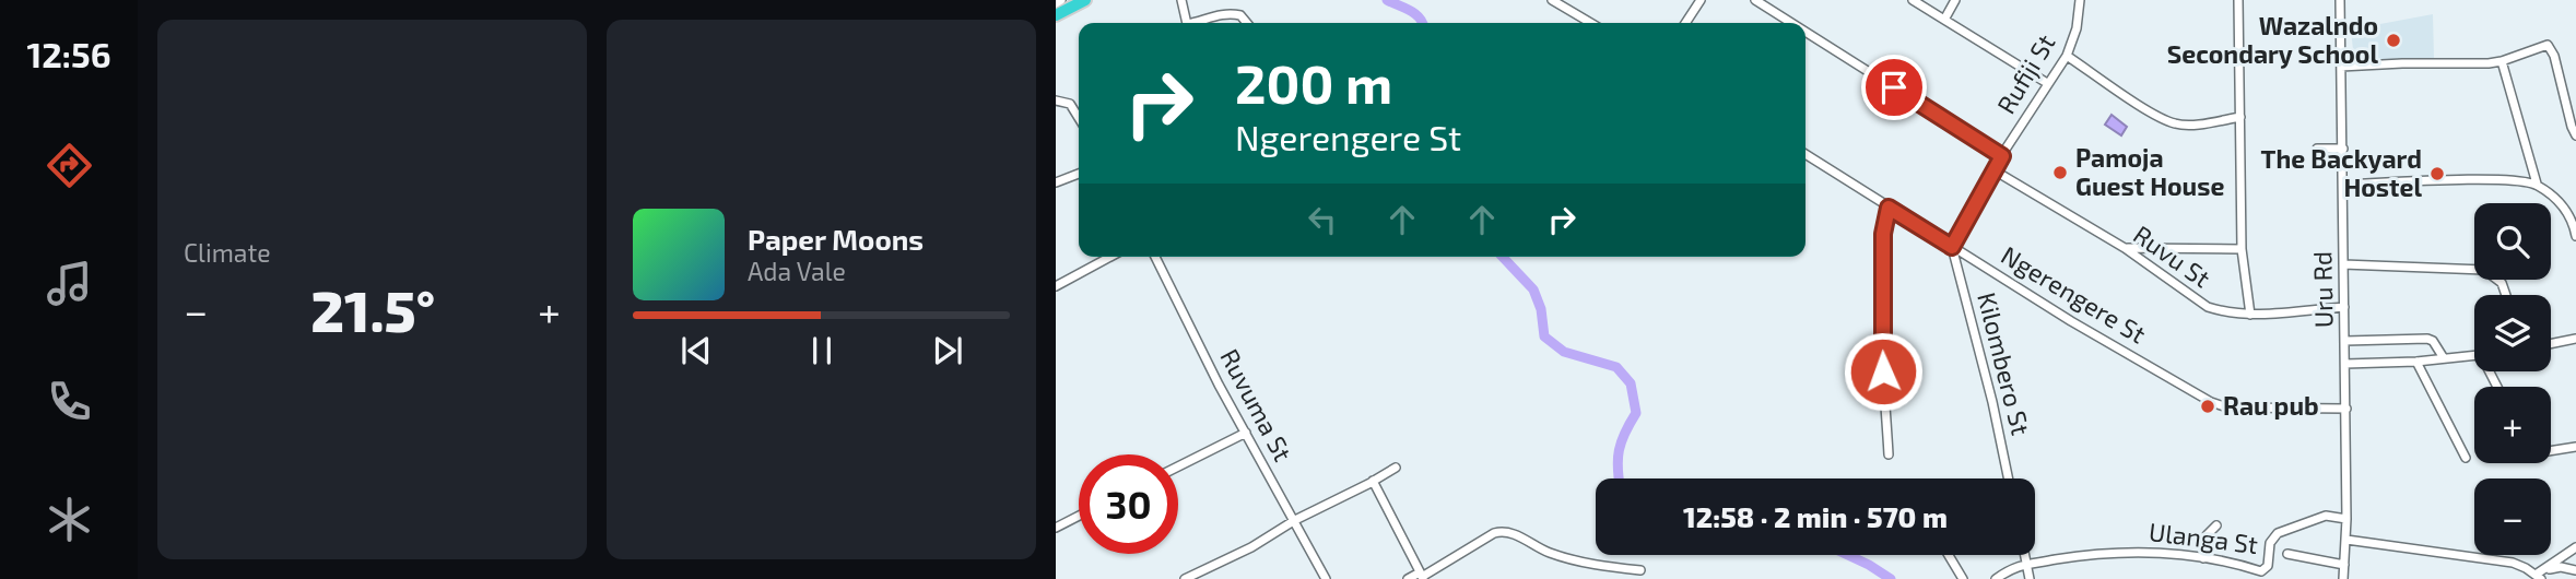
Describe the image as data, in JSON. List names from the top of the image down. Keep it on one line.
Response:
{"streets":{"street":["Rufiji St","Ruvu St","Uru Rd","Ngerengere St","Kilombero St","Ruvuma St","Ulanga St"]},"crossings":[["Rufiji St","Ruvu St"],["Rufiji St","Ngerengere St"],["Rufiji St","Kilombero St"],["Ruvu St","Uru Rd"],["Uru Rd","Ngerengere St"],["Uru Rd","Ulanga St"],["Ngerengere St","Kilombero St"]],"places":["Wazalndo Secondary School","Pamoja Guest House","The Backyard Hostel","Rau pub"],"page":{"tabs":"12:56","tile":"Climate","turn":["200 m","Ngerengere St"],"map_buttons":["+","−"],"song":["Paper Moons","Ada Vale"],"heat":["−","21.5°","+"],"limit":"30","trip":"12:58 · 2 min · 570 m"}}
